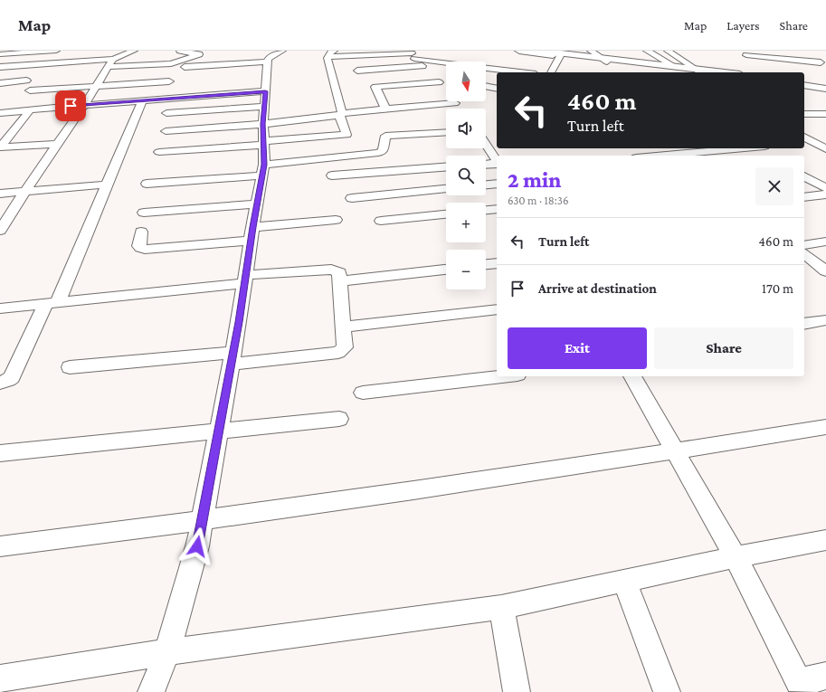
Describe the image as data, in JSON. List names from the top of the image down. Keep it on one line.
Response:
{"north":"bottom","page":{"header":"Map","nav":["Map","Layers","Share"],"map_buttons":["+","−"],"turn":["460 m","Turn left"],"heading":["2 min","630 m · 18:36"],"list":[{"name":"Turn left","value":"460 m"},{"name":"Arrive at destination","value":"170 m"}],"buttons":["Exit","Share"]}}
